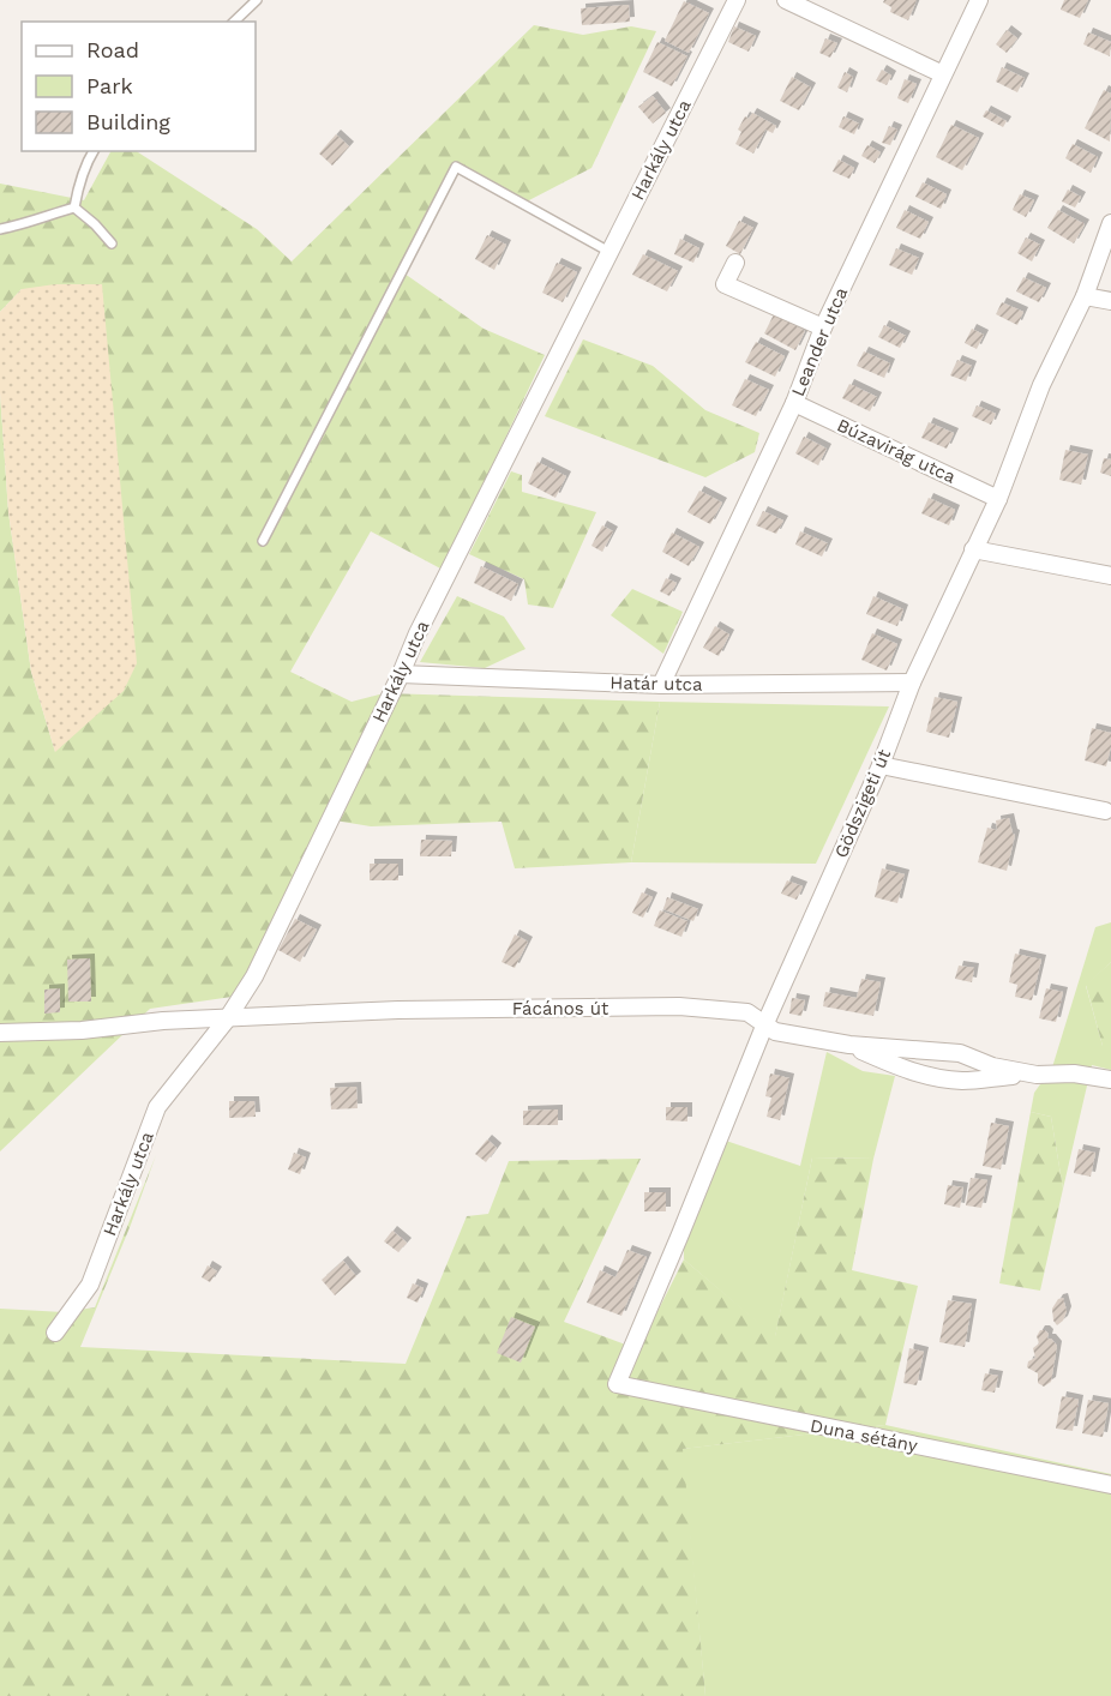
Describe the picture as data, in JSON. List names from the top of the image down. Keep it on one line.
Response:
{"streets":{"street":["Harkály utca","Leander utca","Búzavirág utca","Határ utca","Gödszigeti út","Fácános út","Duna sétány"]},"crossings":[["Harkály utca","Határ utca"],["Harkály utca","Fácános út"],["Leander utca","Búzavirág utca"],["Leander utca","Határ utca"],["Búzavirág utca","Gödszigeti út"],["Határ utca","Gödszigeti út"],["Gödszigeti út","Fácános út"],["Gödszigeti út","Duna sétány"]],"legend":["Road","Park","Building"]}
